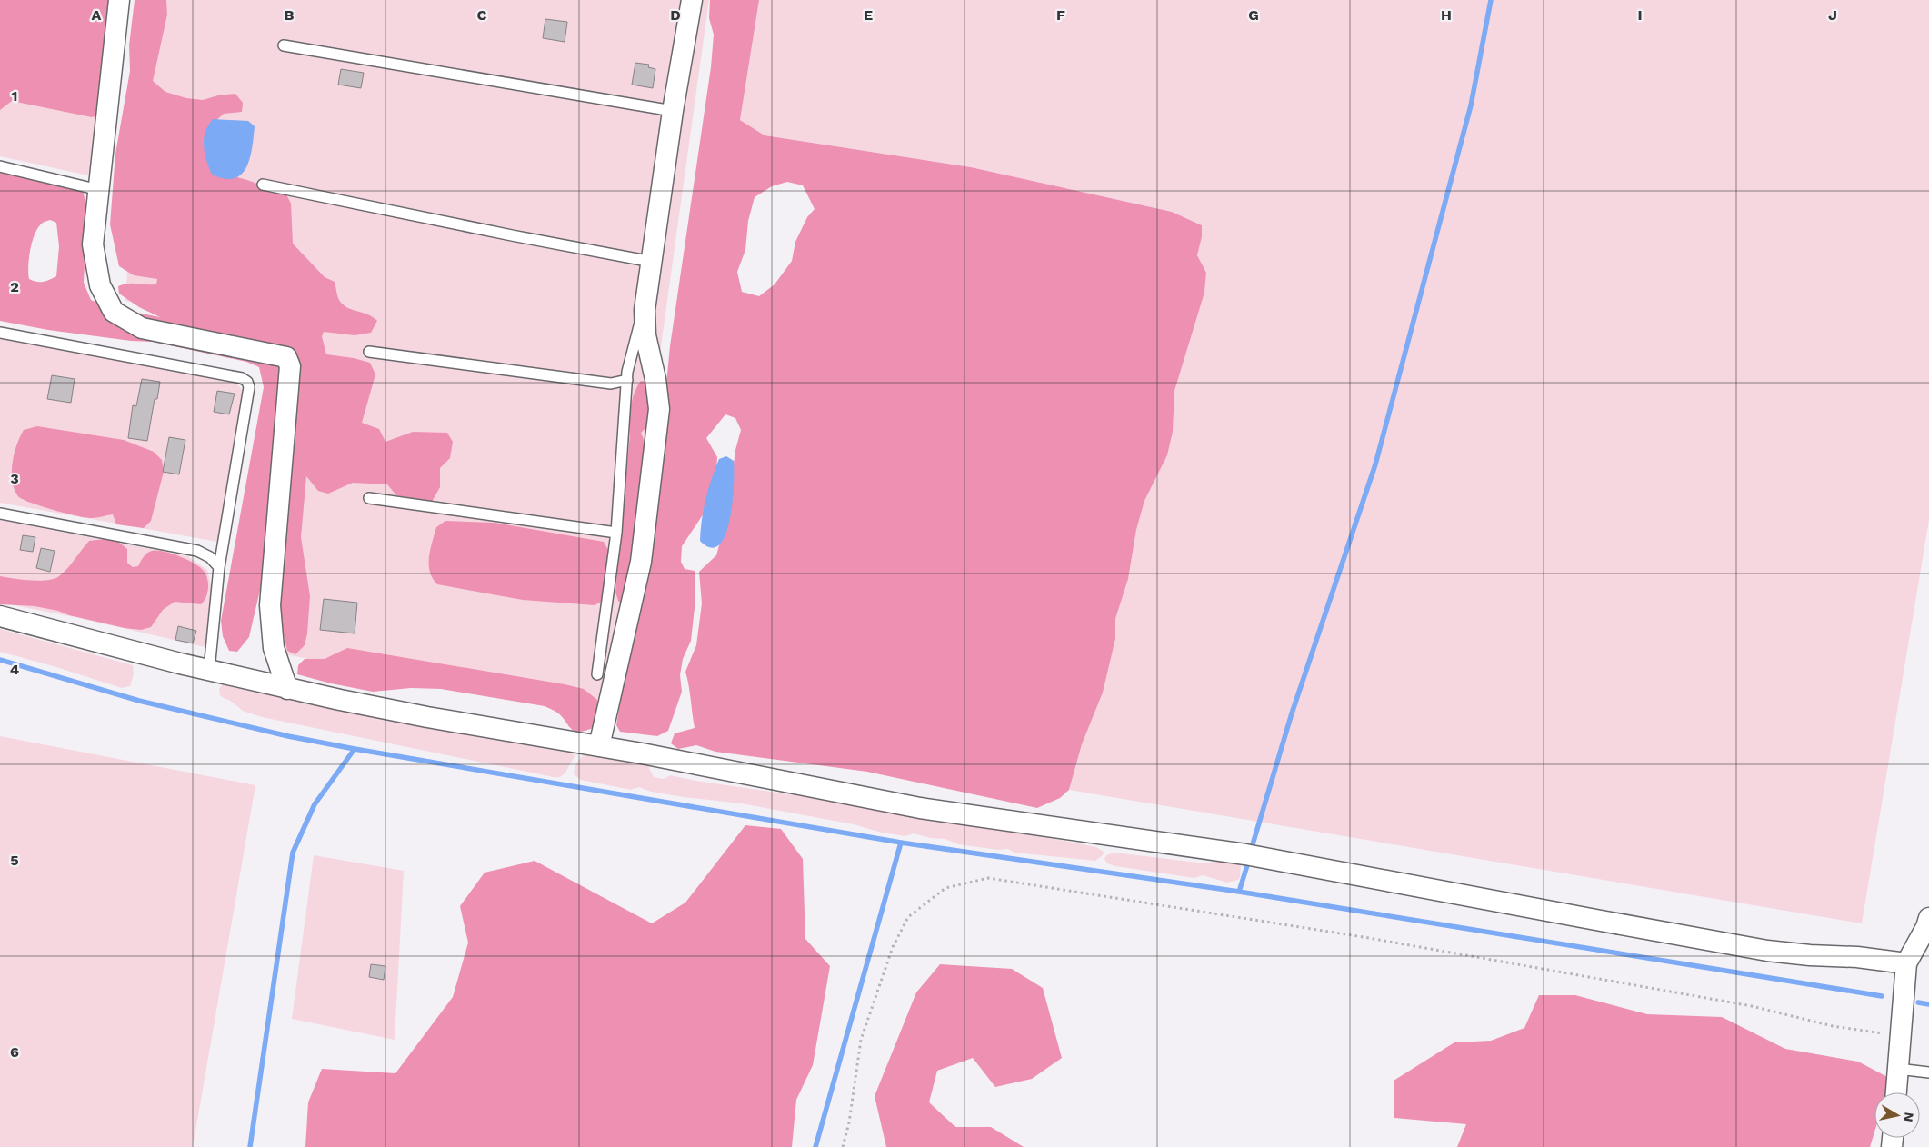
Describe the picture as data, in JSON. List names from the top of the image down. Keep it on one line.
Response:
{"north":"right","grid":{"columns":["A","B","C","D","E","F","G","H","I","J"],"rows":["1","2","3","4","5","6"]}}
